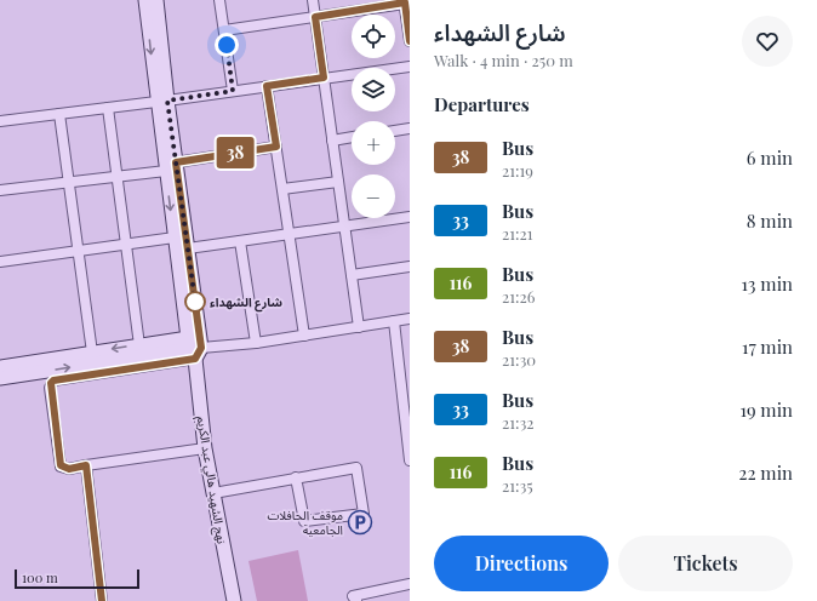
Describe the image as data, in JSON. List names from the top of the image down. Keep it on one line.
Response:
{"streets":{"main road":["نهج الشهيد هالي عبد الكريم"]},"places":{"other":["شارع الشهداء"],"parking":["موقف الحافلات الجامعية"]},"lines":["bus line 38"],"scale_bar":"100 m","page":{"on_map":"38","heading":[["شارع الشهداء","Walk · 4 min · 250 m"],"Departures"],"map_buttons":["+","−"],"list":[{"mark":"38","name":"Bus","note":"21:19","value":"6 min"},{"mark":"33","name":"Bus","note":"21:21","value":"8 min"},{"mark":"116","name":"Bus","note":"21:26","value":"13 min"},{"mark":"38","name":"Bus","note":"21:30","value":"17 min"},{"mark":"33","name":"Bus","note":"21:32","value":"19 min"},{"mark":"116","name":"Bus","note":"21:35","value":"22 min"}],"buttons":["Directions","Tickets"],"scale":"100 m"}}
